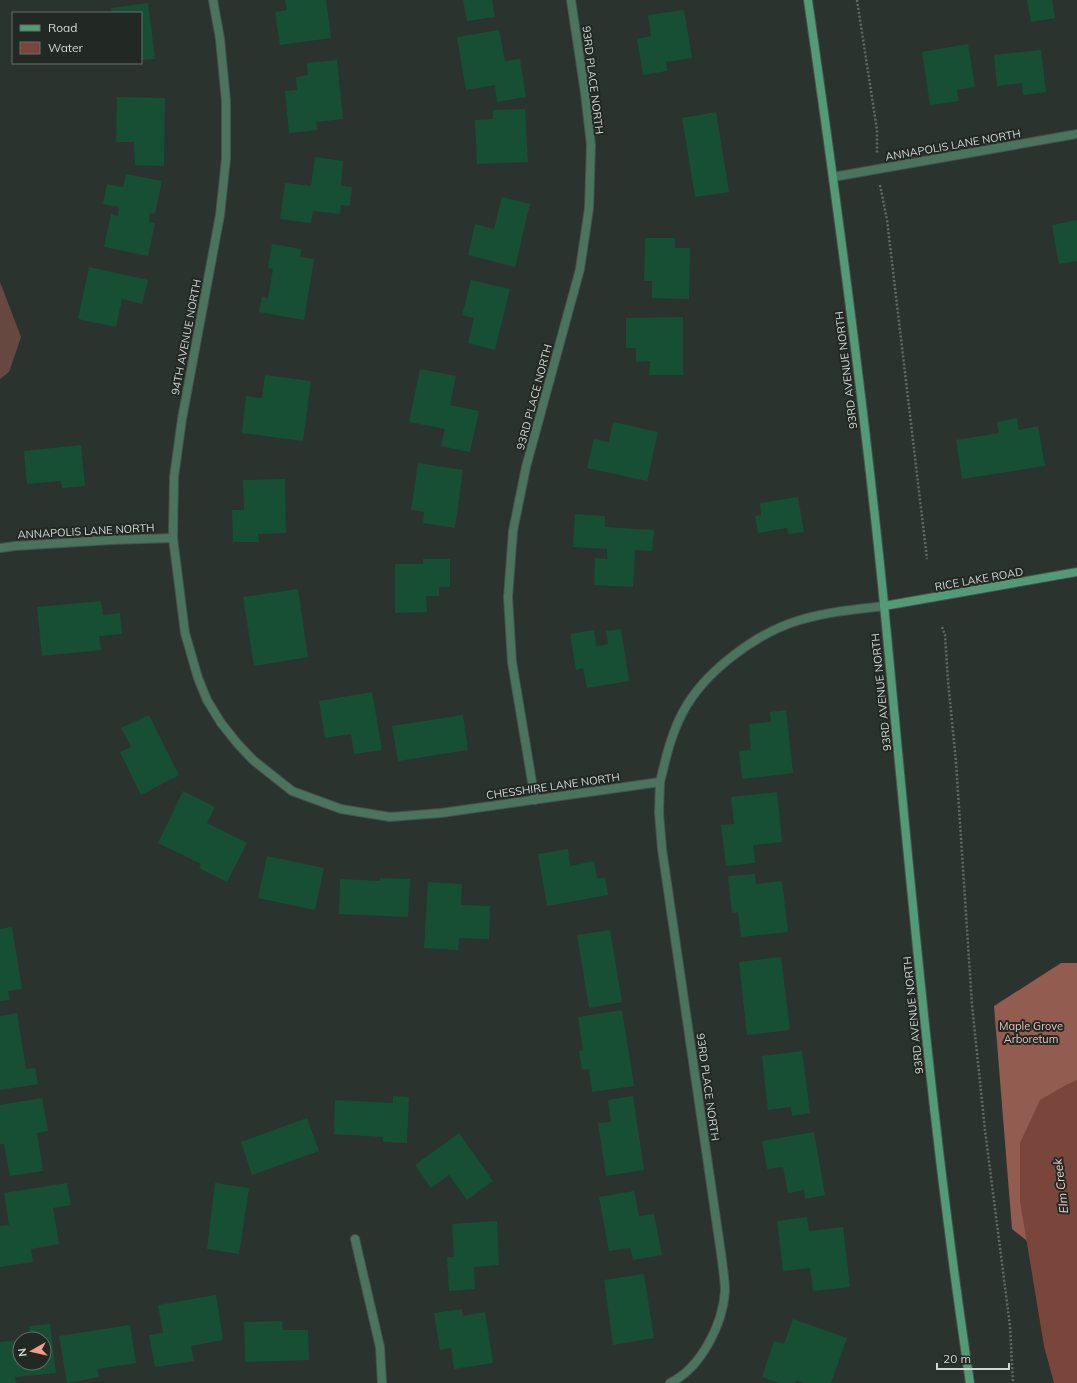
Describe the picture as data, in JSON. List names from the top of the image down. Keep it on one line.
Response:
{"streets":{"main road":["93RD AVENUE NORTH","RICE LAKE ROAD"],"street":["93RD PLACE NORTH","ANNAPOLIS LANE NORTH","94TH AVENUE NORTH","CHESSHIRE LANE NORTH"]},"crossings":[["93RD PLACE NORTH","CHESSHIRE LANE NORTH"],["ANNAPOLIS LANE NORTH","94TH AVENUE NORTH"],["ANNAPOLIS LANE NORTH","93RD AVENUE NORTH"],["94TH AVENUE NORTH","CHESSHIRE LANE NORTH"],["93RD AVENUE NORTH","RICE LAKE ROAD"]],"water":["Elm Creek"],"parks":["Maple Grove Arboretum"],"legend":["Road","Water"],"scale_bar":"20 m","north":"left"}
